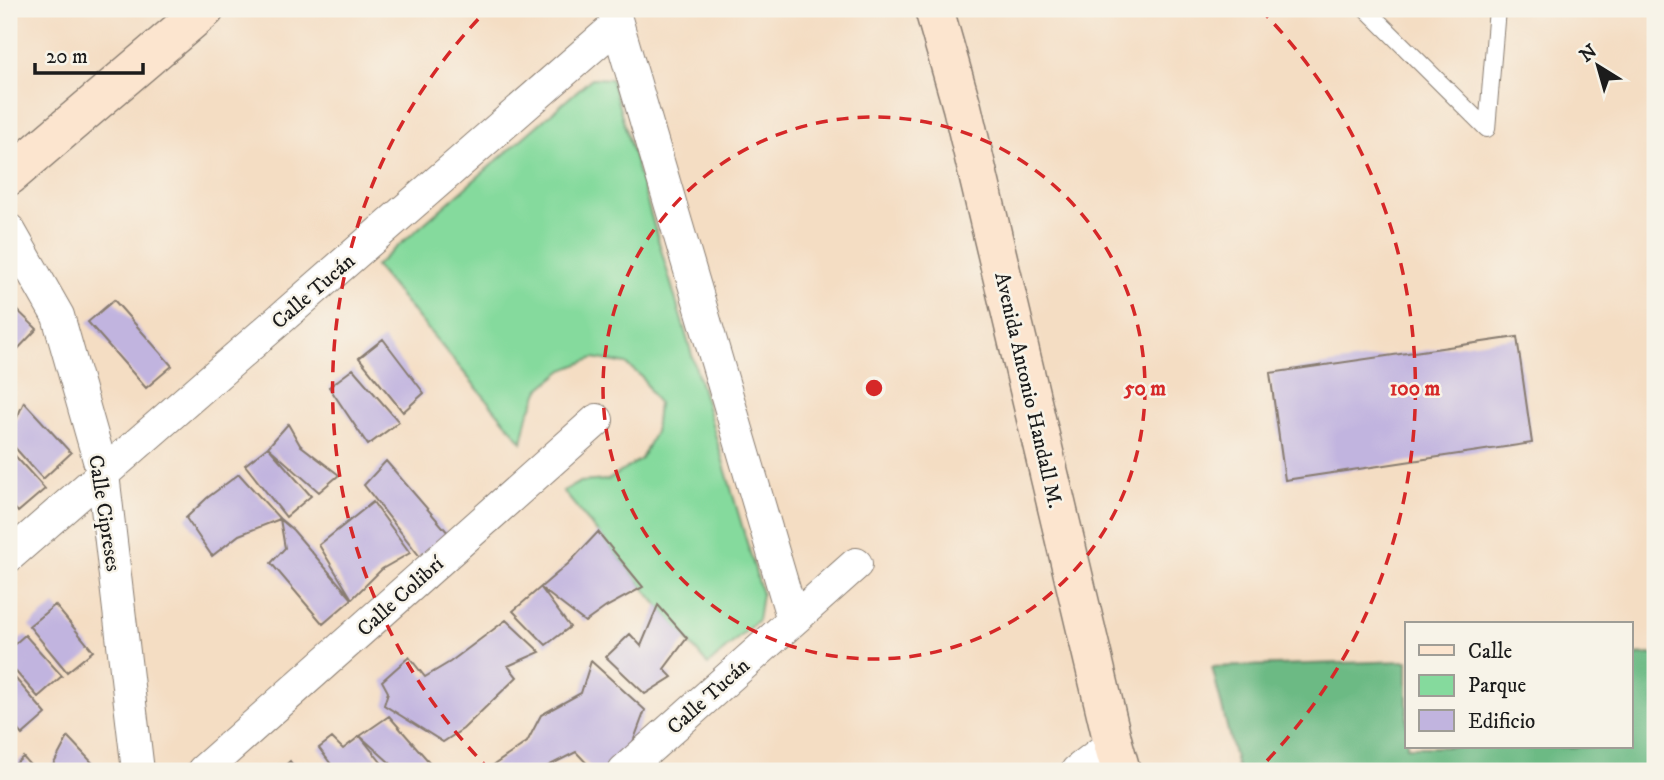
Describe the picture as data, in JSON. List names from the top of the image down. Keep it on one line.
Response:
{"streets":{"street":["Calle Tucán","Avenida Antonio Handall M.","Calle Cipreses","Calle Colibrí"]},"crossings":[["Calle Tucán","Calle Cipreses"]],"legend":["Calle","Parque","Edificio"],"scale_bar":"20 m","north":"top left","rings":["50 m","100 m"]}
